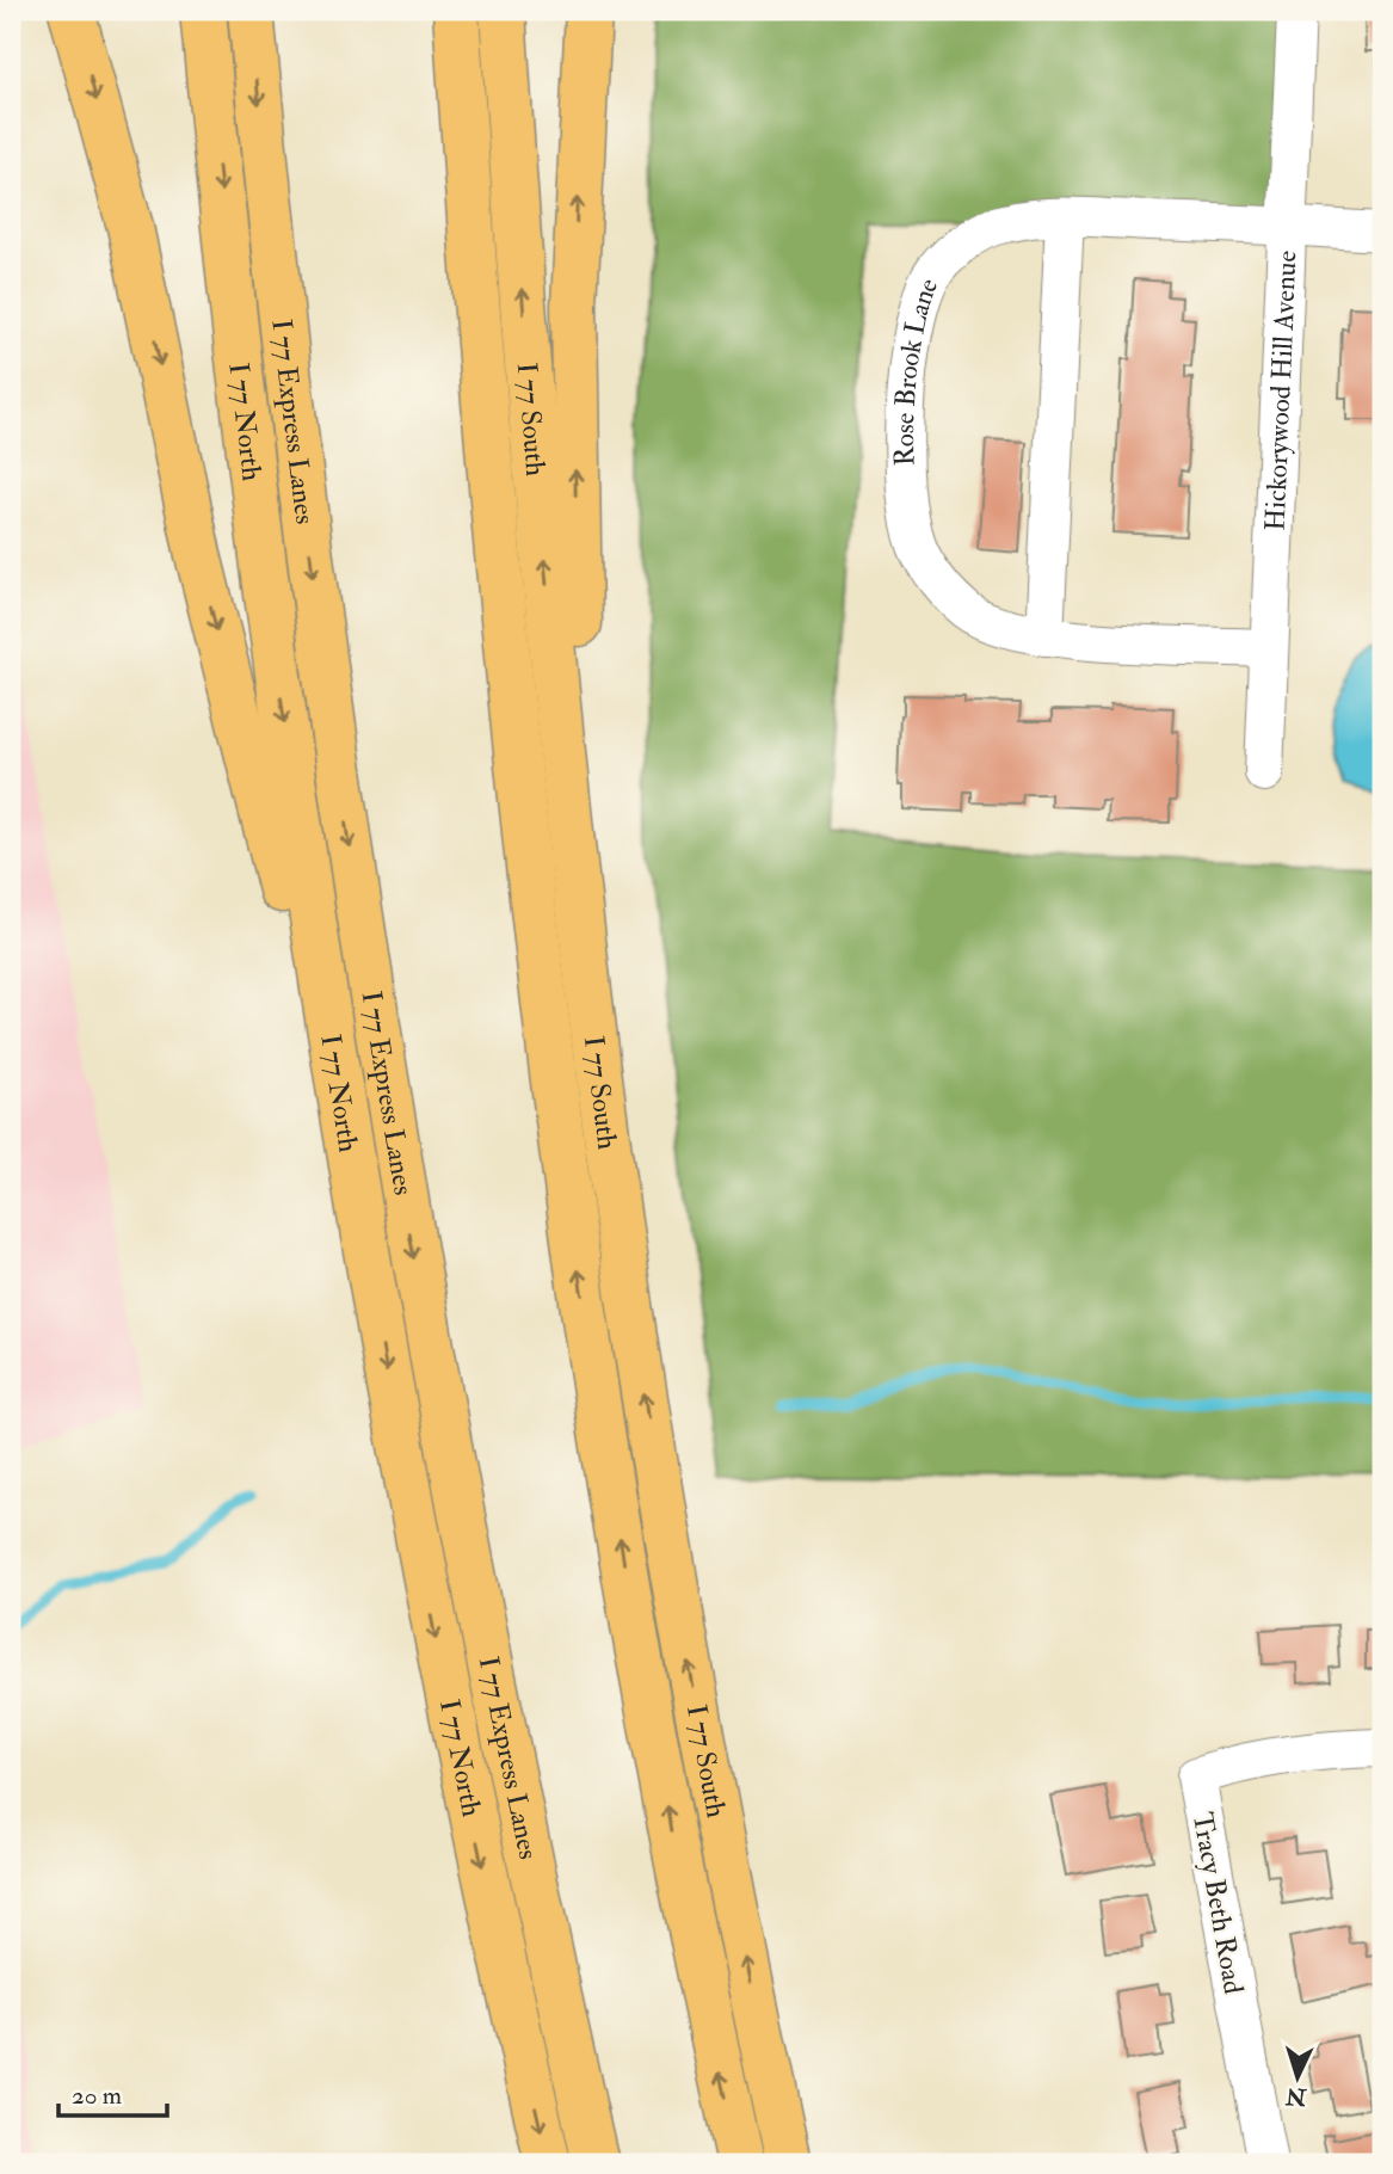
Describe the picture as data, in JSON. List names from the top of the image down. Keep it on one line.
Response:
{"streets":{"highway":["I 77 South","I 77 North","I 77 Express Lanes"],"street":["Rose Brook Lane","Hickorywood Hill Avenue","Tracy Beth Road"]},"crossings":[["Rose Brook Lane","Hickorywood Hill Avenue"]],"scale_bar":"20 m","north":"bottom"}
